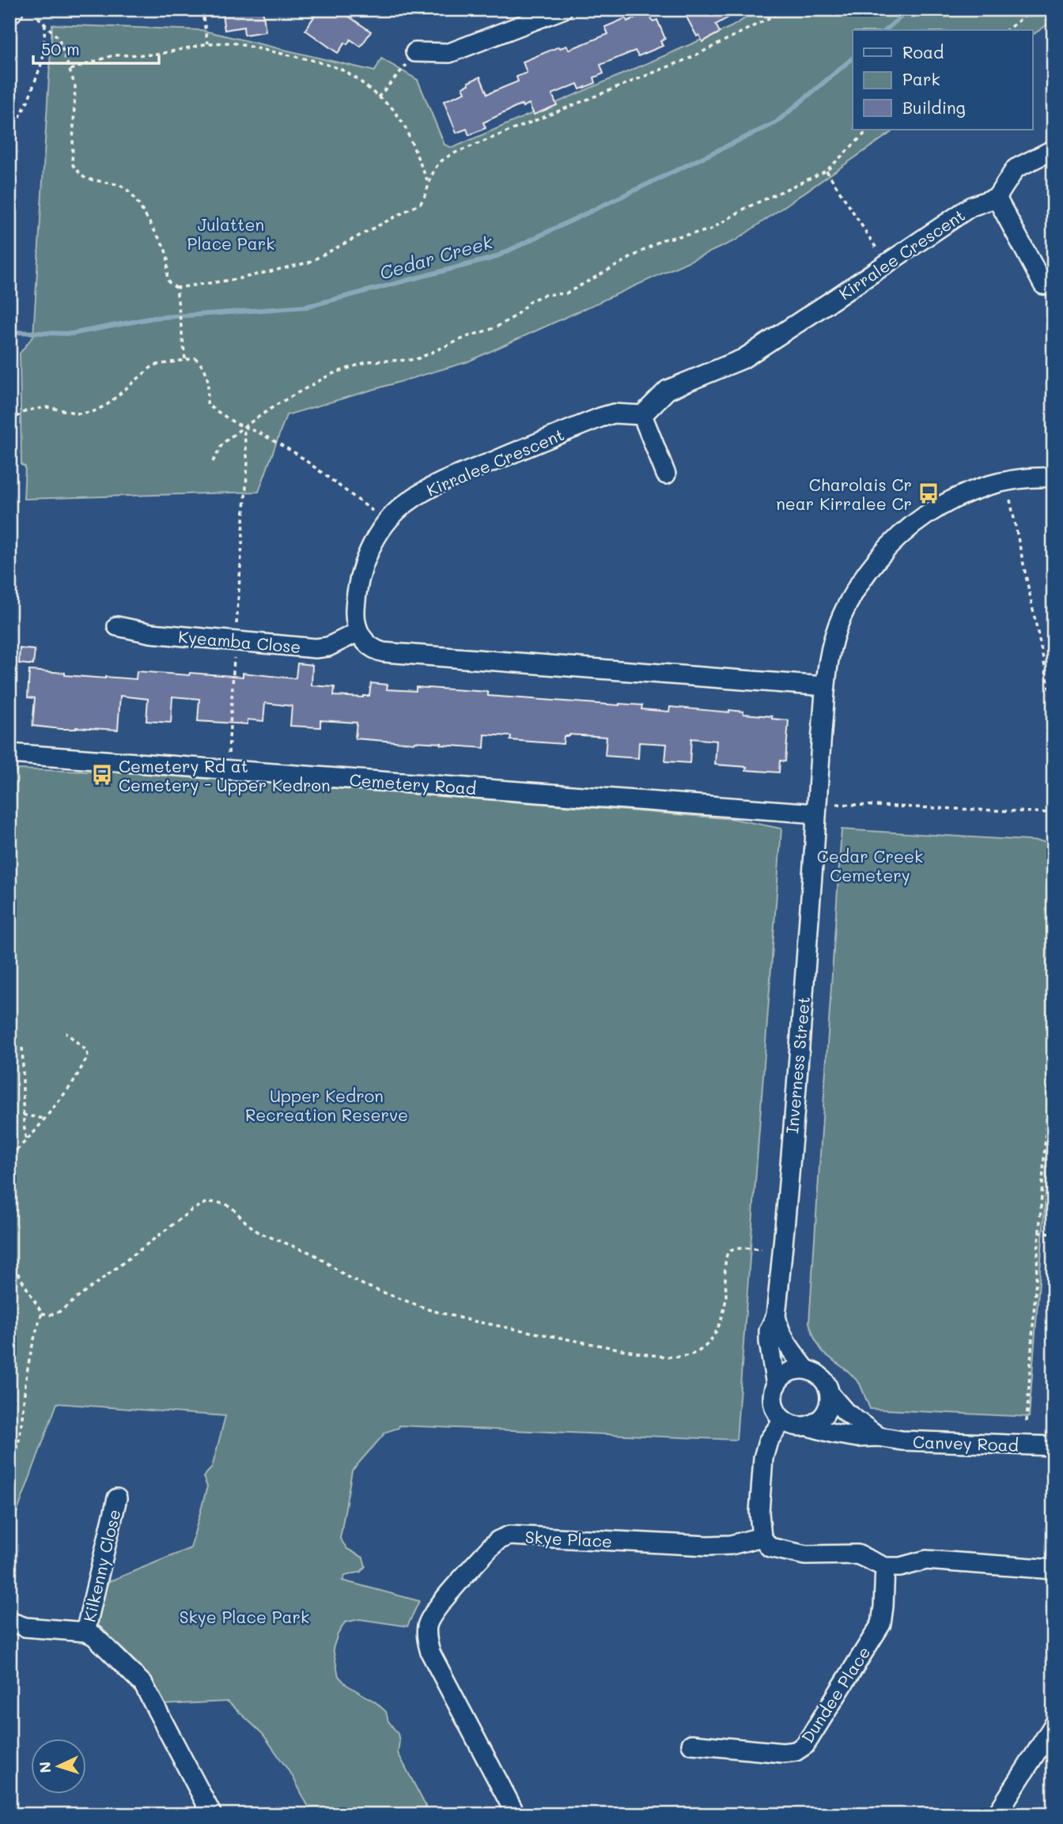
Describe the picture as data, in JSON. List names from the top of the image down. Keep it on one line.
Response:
{"streets":{"street":["Kirralee Crescent","Kyeamba Close","Cemetery Road","Inverness Street","Canvey Road","Skye Place","Kilkenny Close","Dundee Place"]},"crossings":[["Kirralee Crescent","Kyeamba Close"],["Cemetery Road","Inverness Street"],["Inverness Street","Canvey Road"]],"water":["Cedar Creek"],"parks":["Julatten Place Park","Cedar Creek Cemetery","Upper Kedron Recreation Reserve","Skye Place Park"],"places":{"bus stop":["Charolais Cr near Kirralee Cr","Cemetery Rd at Cemetery - Upper Kedron"]},"legend":["Road","Park","Building"],"scale_bar":"50 m","north":"left"}
